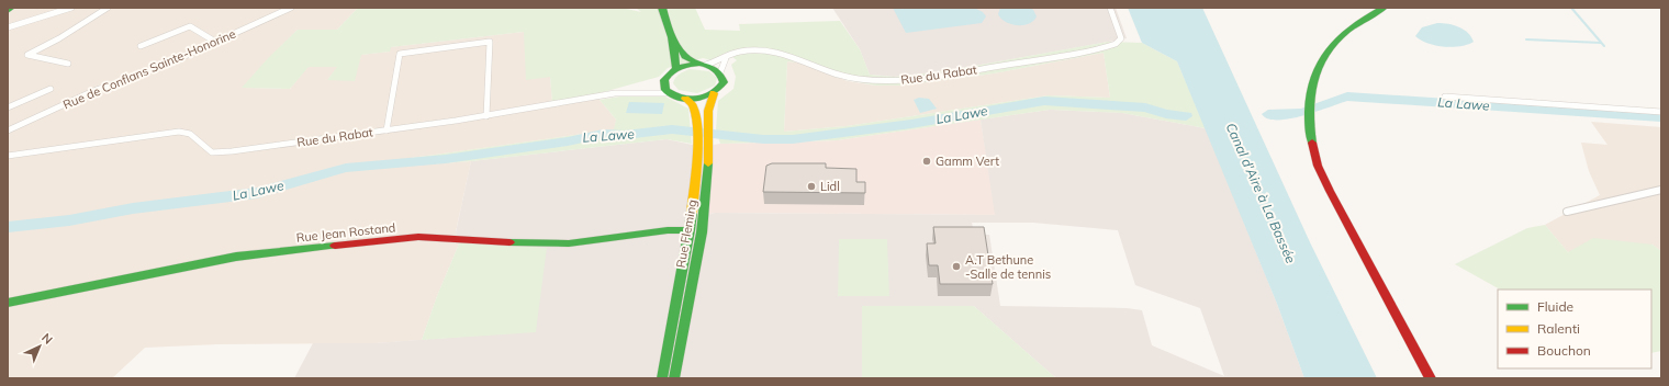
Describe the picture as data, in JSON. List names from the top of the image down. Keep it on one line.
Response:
{"streets":{"main road":["Rue Jean Rostand","Rue Fleming"],"street":["Rue de Conflans Sainte-Honorine","Rue du Rabat"]},"crossings":[["Rue Jean Rostand","Rue Fleming"]],"water":["La Lawe","Canal d'Aire à La Bassée"],"places":["Gamm Vert","Lidl","A.T Bethune -Salle de tennis"],"legend":["Fluide","Ralenti","Bouchon"],"north":"top right"}
